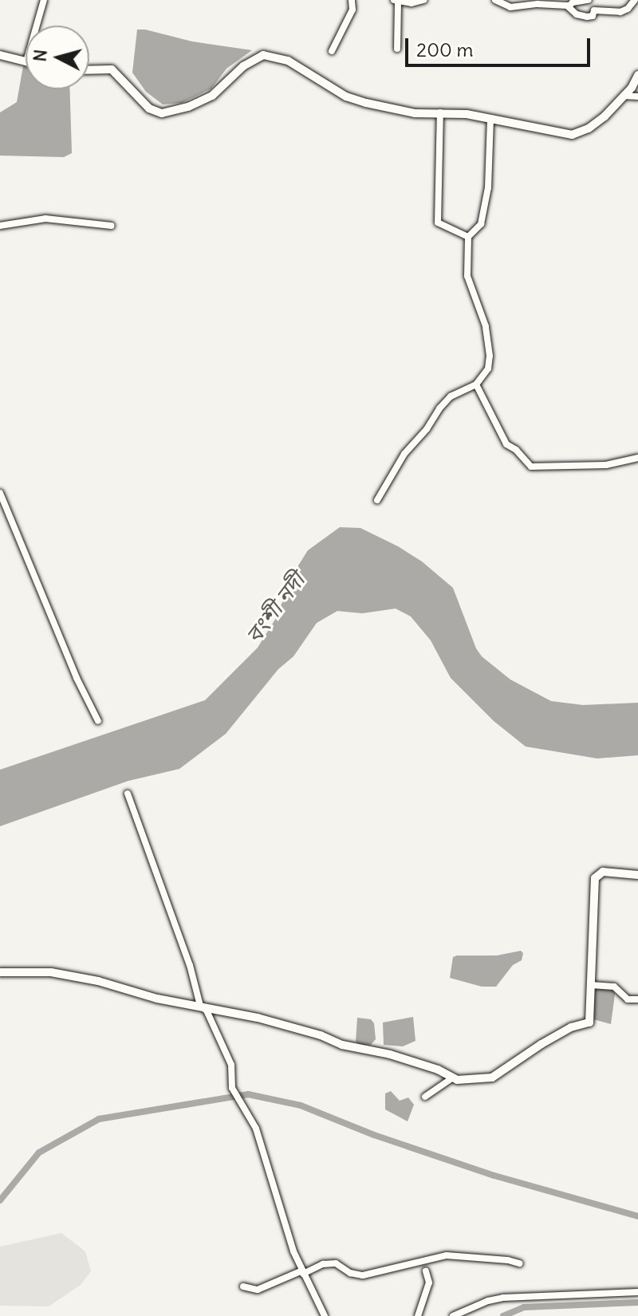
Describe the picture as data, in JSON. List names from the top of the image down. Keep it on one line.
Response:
{"water":["বংশী নদী"],"scale_bar":"200 m","north":"left"}
